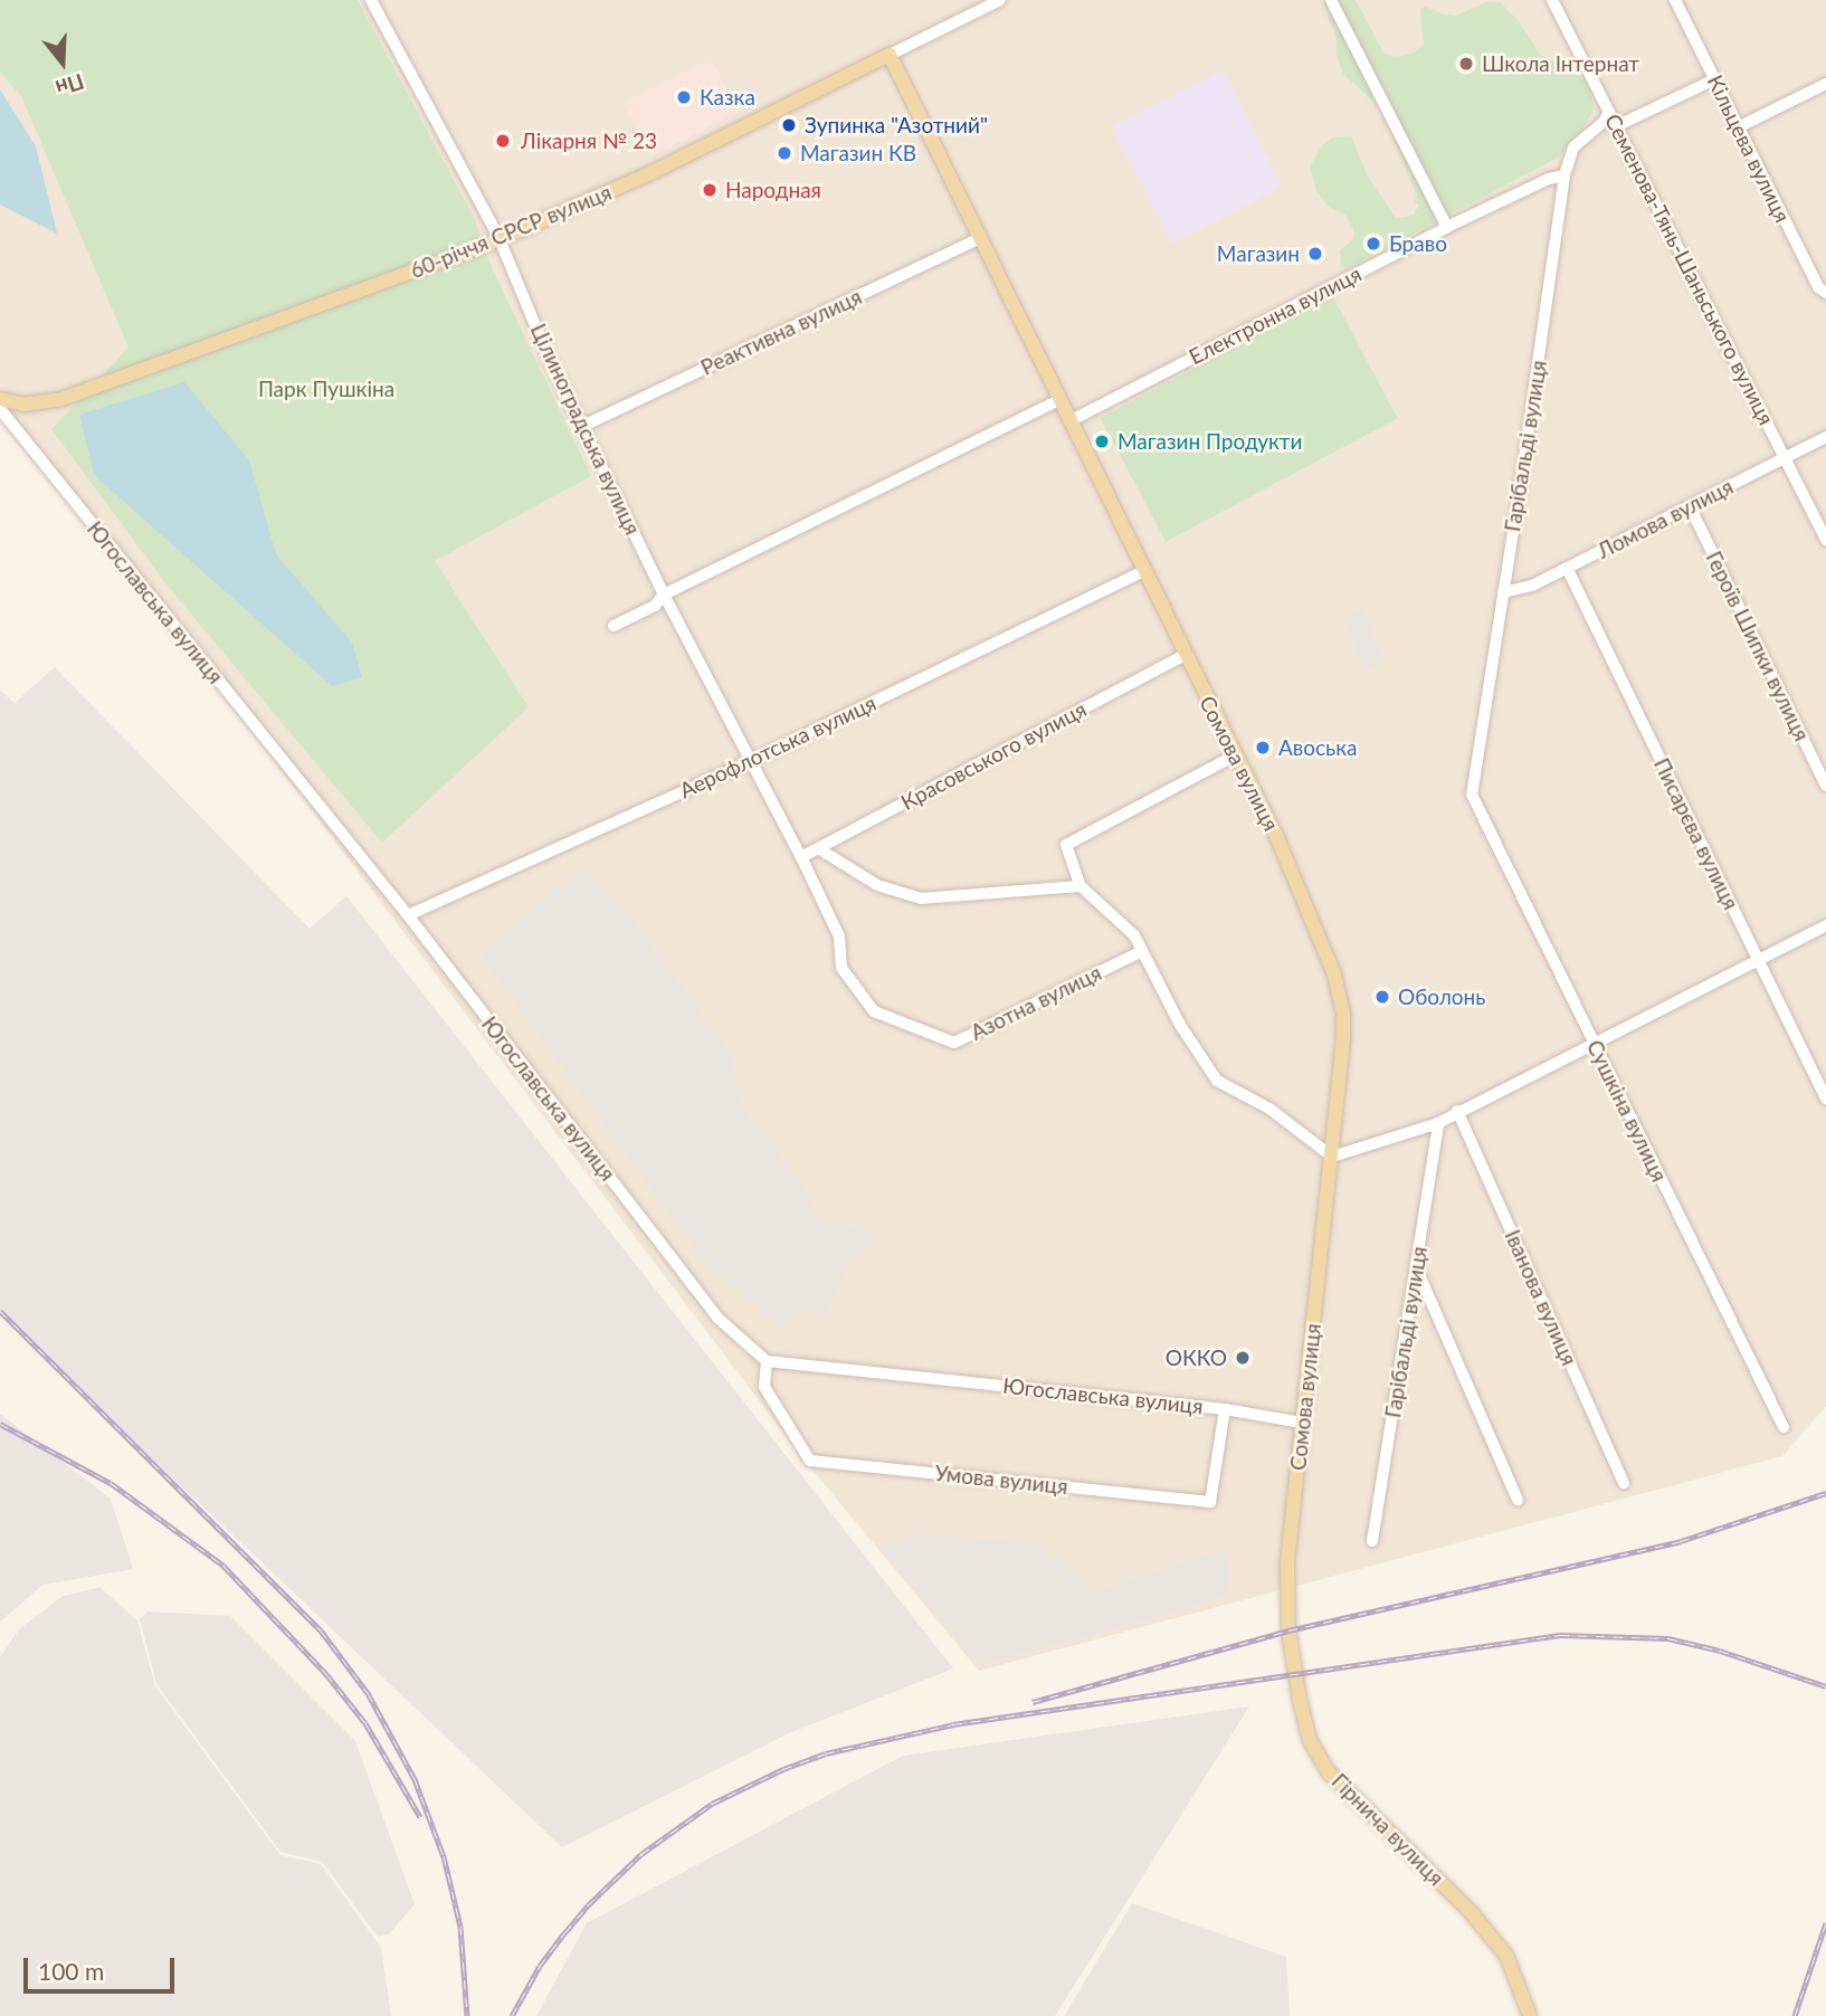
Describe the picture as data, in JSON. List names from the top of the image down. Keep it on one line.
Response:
{"streets":{"main road":["60-річчя СРСР вулиця","Сомова вулиця","Гірнича вулиця"],"street":["Кільцева вулиця","Семенова-Тянь-Шаньського вулиця","Електронна вулиця","Реактивна вулиця","Цілиноградська вулиця","Гарібальді вулиця","Ломова вулиця","Югославська вулиця","Героїв Шипки вулиця","Аерофлотська вулиця","Красовського вулиця","Писарєва вулиця","Азотна вулиця","Сушкіна вулиця","Іванова вулиця","Умова вулиця"]},"crossings":[["60-річчя СРСР вулиця","Цілиноградська вулиця"],["60-річчя СРСР вулиця","Сомова вулиця"],["Семенова-Тянь-Шаньського вулиця","Гарібальді вулиця"],["Семенова-Тянь-Шаньського вулиця","Ломова вулиця"],["Електронна вулиця","Гарібальді вулиця"],["Електронна вулиця","Сомова вулиця"],["Реактивна вулиця","Цілиноградська вулиця"],["Реактивна вулиця","Сомова вулиця"],["Цілиноградська вулиця","Аерофлотська вулиця"],["Цілиноградська вулиця","Красовського вулиця"],["Цілиноградська вулиця","Азотна вулиця"],["Гарібальді вулиця","Ломова вулиця"],["Гарібальді вулиця","Сушкіна вулиця"],["Ломова вулиця","Героїв Шипки вулиця"],["Ломова вулиця","Писарєва вулиця"],["Югославська вулиця","Аерофлотська вулиця"],["Югославська вулиця","Сомова вулиця"],["Югославська вулиця","Умова вулиця"],["Аерофлотська вулиця","Сомова вулиця"],["Красовського вулиця","Сомова вулиця"],["Красовського вулиця","Азотна вулиця"],["Сомова вулиця","Гірнича вулиця"]],"parks":["Парк Пушкіна"],"places":["Школа Інтернат","Казка","Зупинка \"Азотний\"","Лікарня № 23","Магазин КВ","Народная","Браво","Магазин","Магазин Продукти","Авоська","Оболонь","ОККО"],"scale_bar":"100 m","north":"bottom"}
